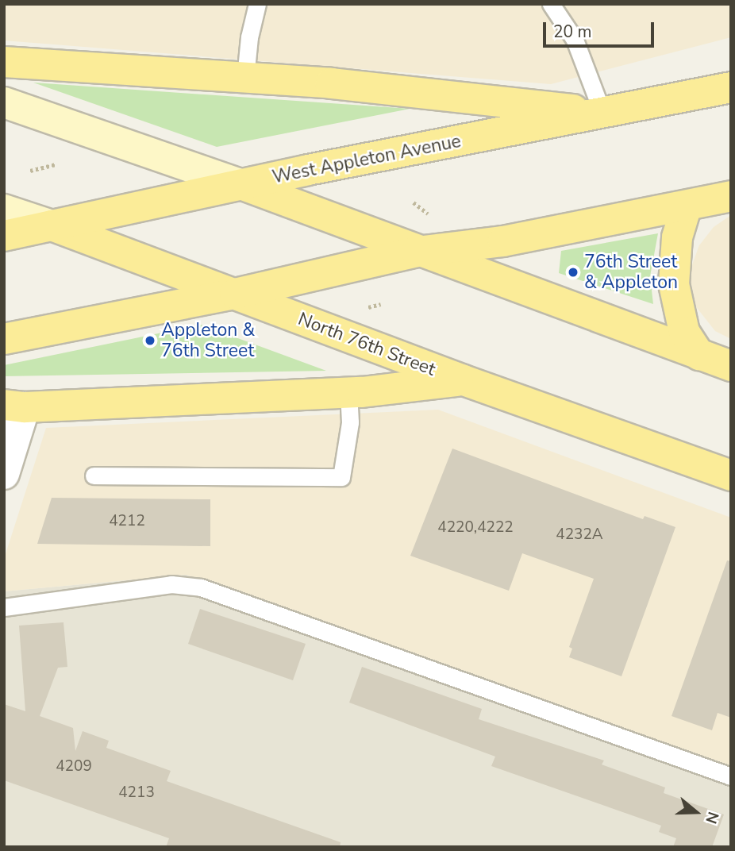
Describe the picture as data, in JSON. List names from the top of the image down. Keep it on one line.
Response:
{"streets":{"main road":["West Appleton Avenue","North 76th Street"]},"crossings":[["West Appleton Avenue","North 76th Street"]],"places":["76th Street & Appleton","Appleton & 76th Street"],"house_numbers":["4212","4220,4222","4232A","4209","4213"],"scale_bar":"20 m","north":"right"}
